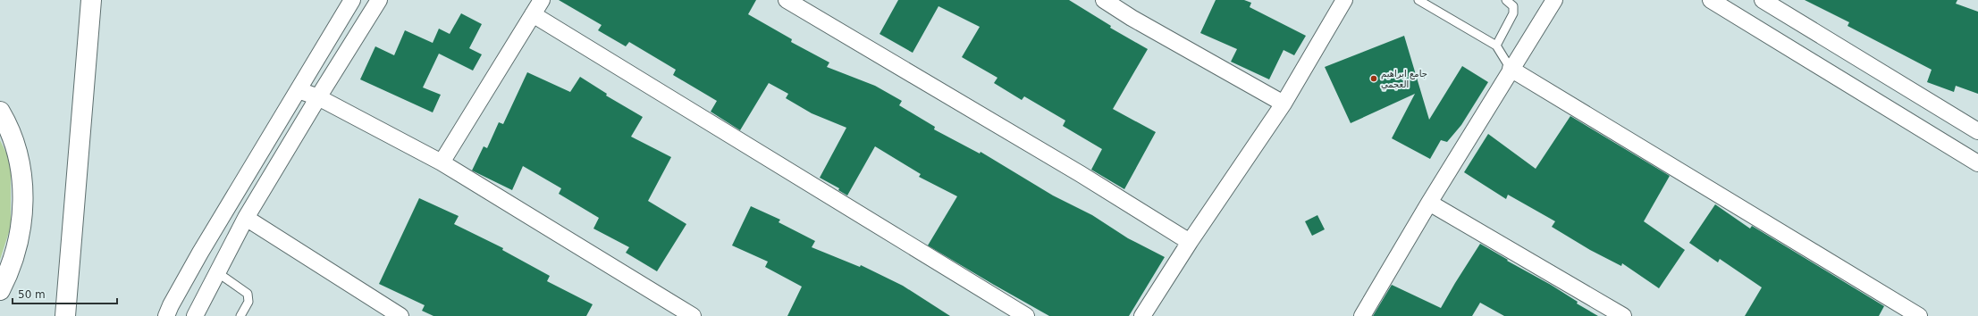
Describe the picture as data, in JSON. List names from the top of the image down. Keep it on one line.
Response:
{"places":["جامع ابراهيم العجمي"],"scale_bar":"50 m"}
